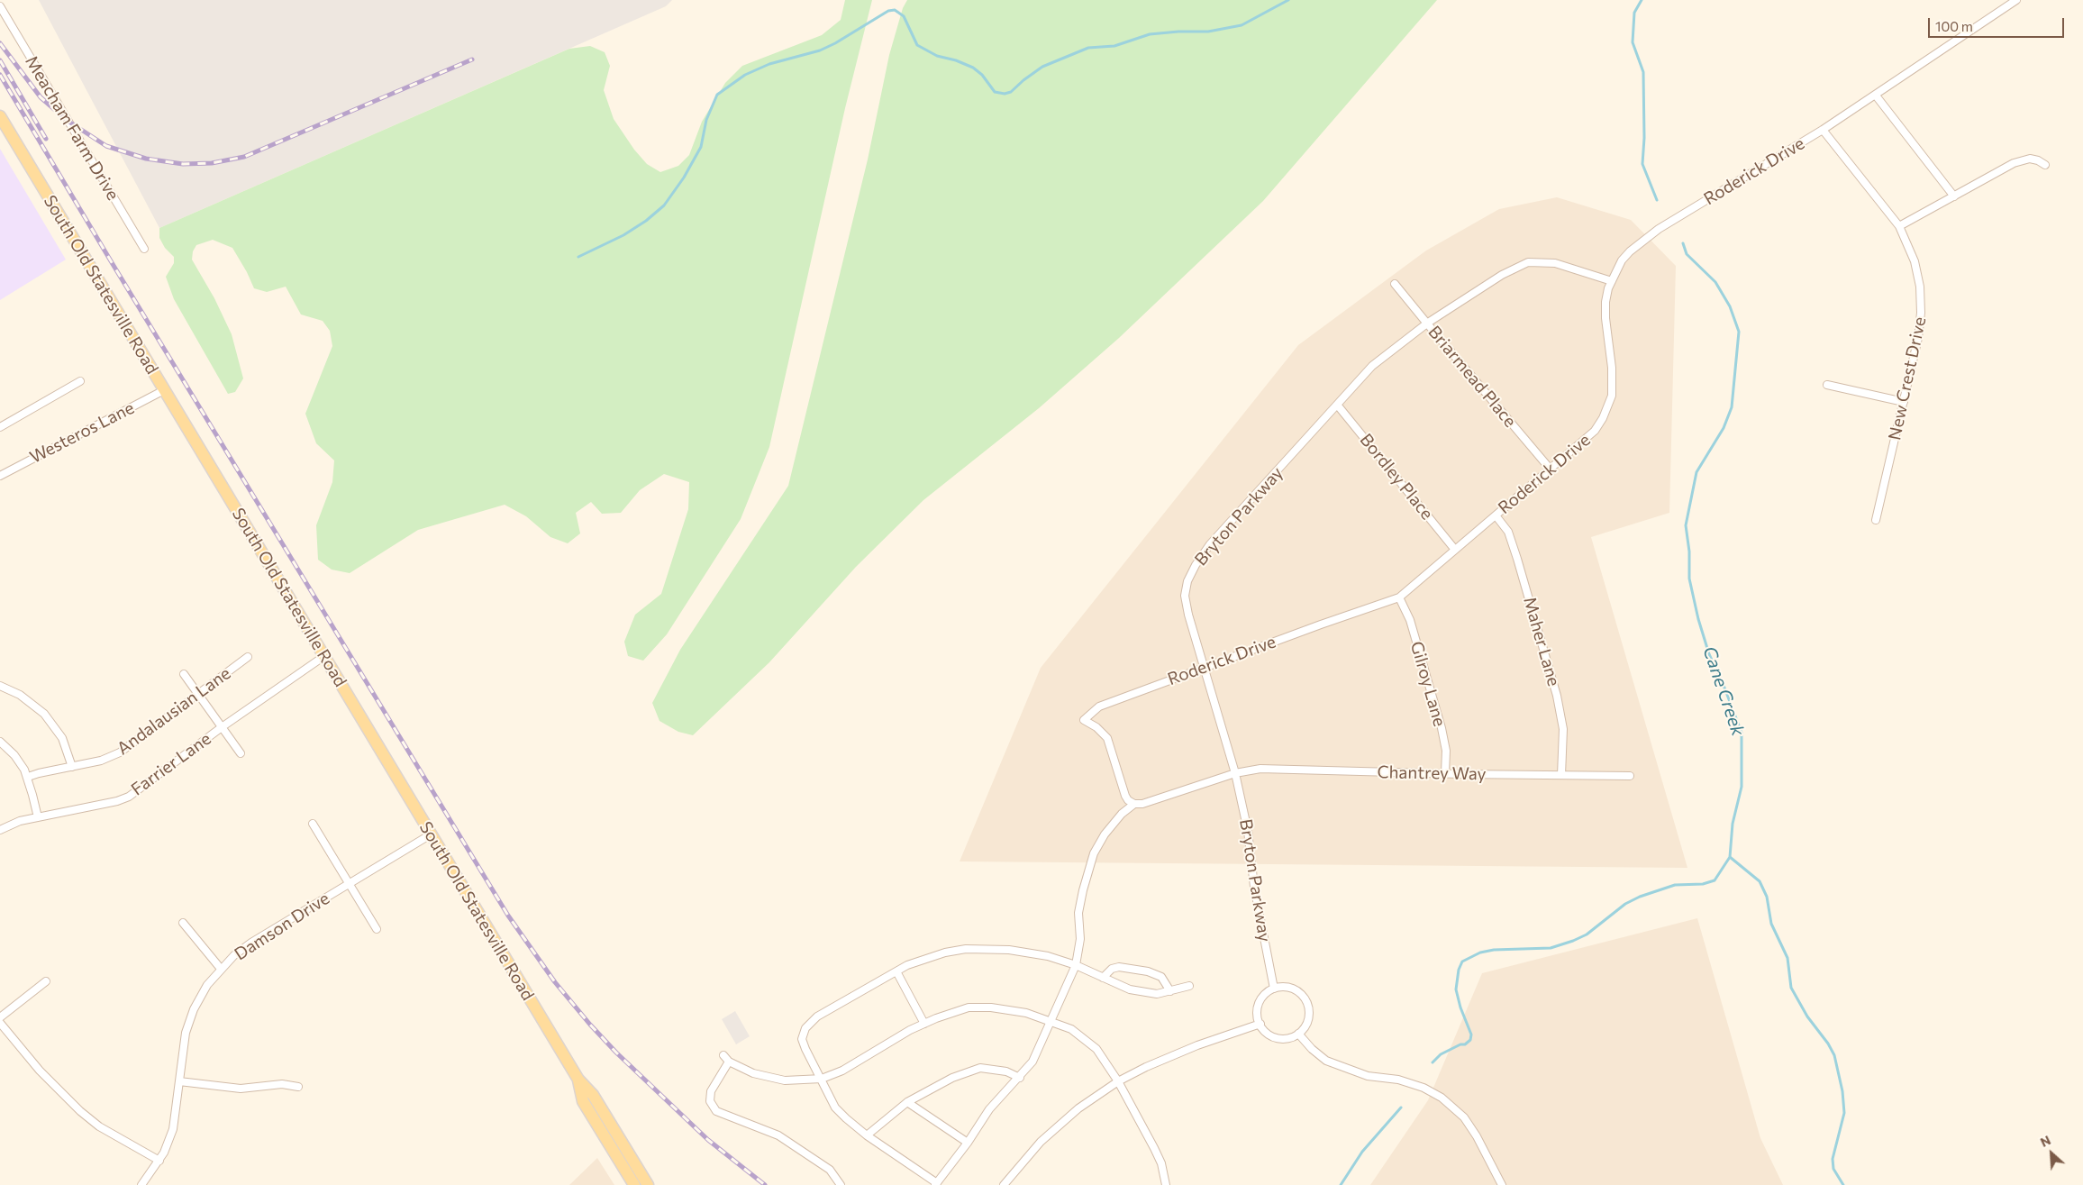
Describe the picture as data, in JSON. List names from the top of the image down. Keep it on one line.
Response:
{"streets":{"main road":["South Old Statesville Road"],"street":["Meacham Farm Drive","Roderick Drive","Briarmead Place","New Crest Drive","Westeros Lane","Bordley Place","Bryton Parkway","Maher Lane","Gilroy Lane","Andalausian Lane","Farrier Lane","Chantrey Way","Damson Drive"]},"crossings":[["Roderick Drive","Briarmead Place"],["Roderick Drive","New Crest Drive"],["Roderick Drive","Bordley Place"],["Roderick Drive","Bryton Parkway"],["Roderick Drive","Maher Lane"],["Roderick Drive","Gilroy Lane"],["Roderick Drive","Chantrey Way"],["South Old Statesville Road","Westeros Lane"],["South Old Statesville Road","Farrier Lane"],["South Old Statesville Road","Damson Drive"],["Briarmead Place","Bryton Parkway"],["Bordley Place","Bryton Parkway"],["Bryton Parkway","Chantrey Way"],["Maher Lane","Chantrey Way"],["Gilroy Lane","Chantrey Way"]],"water":["Cane Creek"],"scale_bar":"100 m","north":"top left"}
